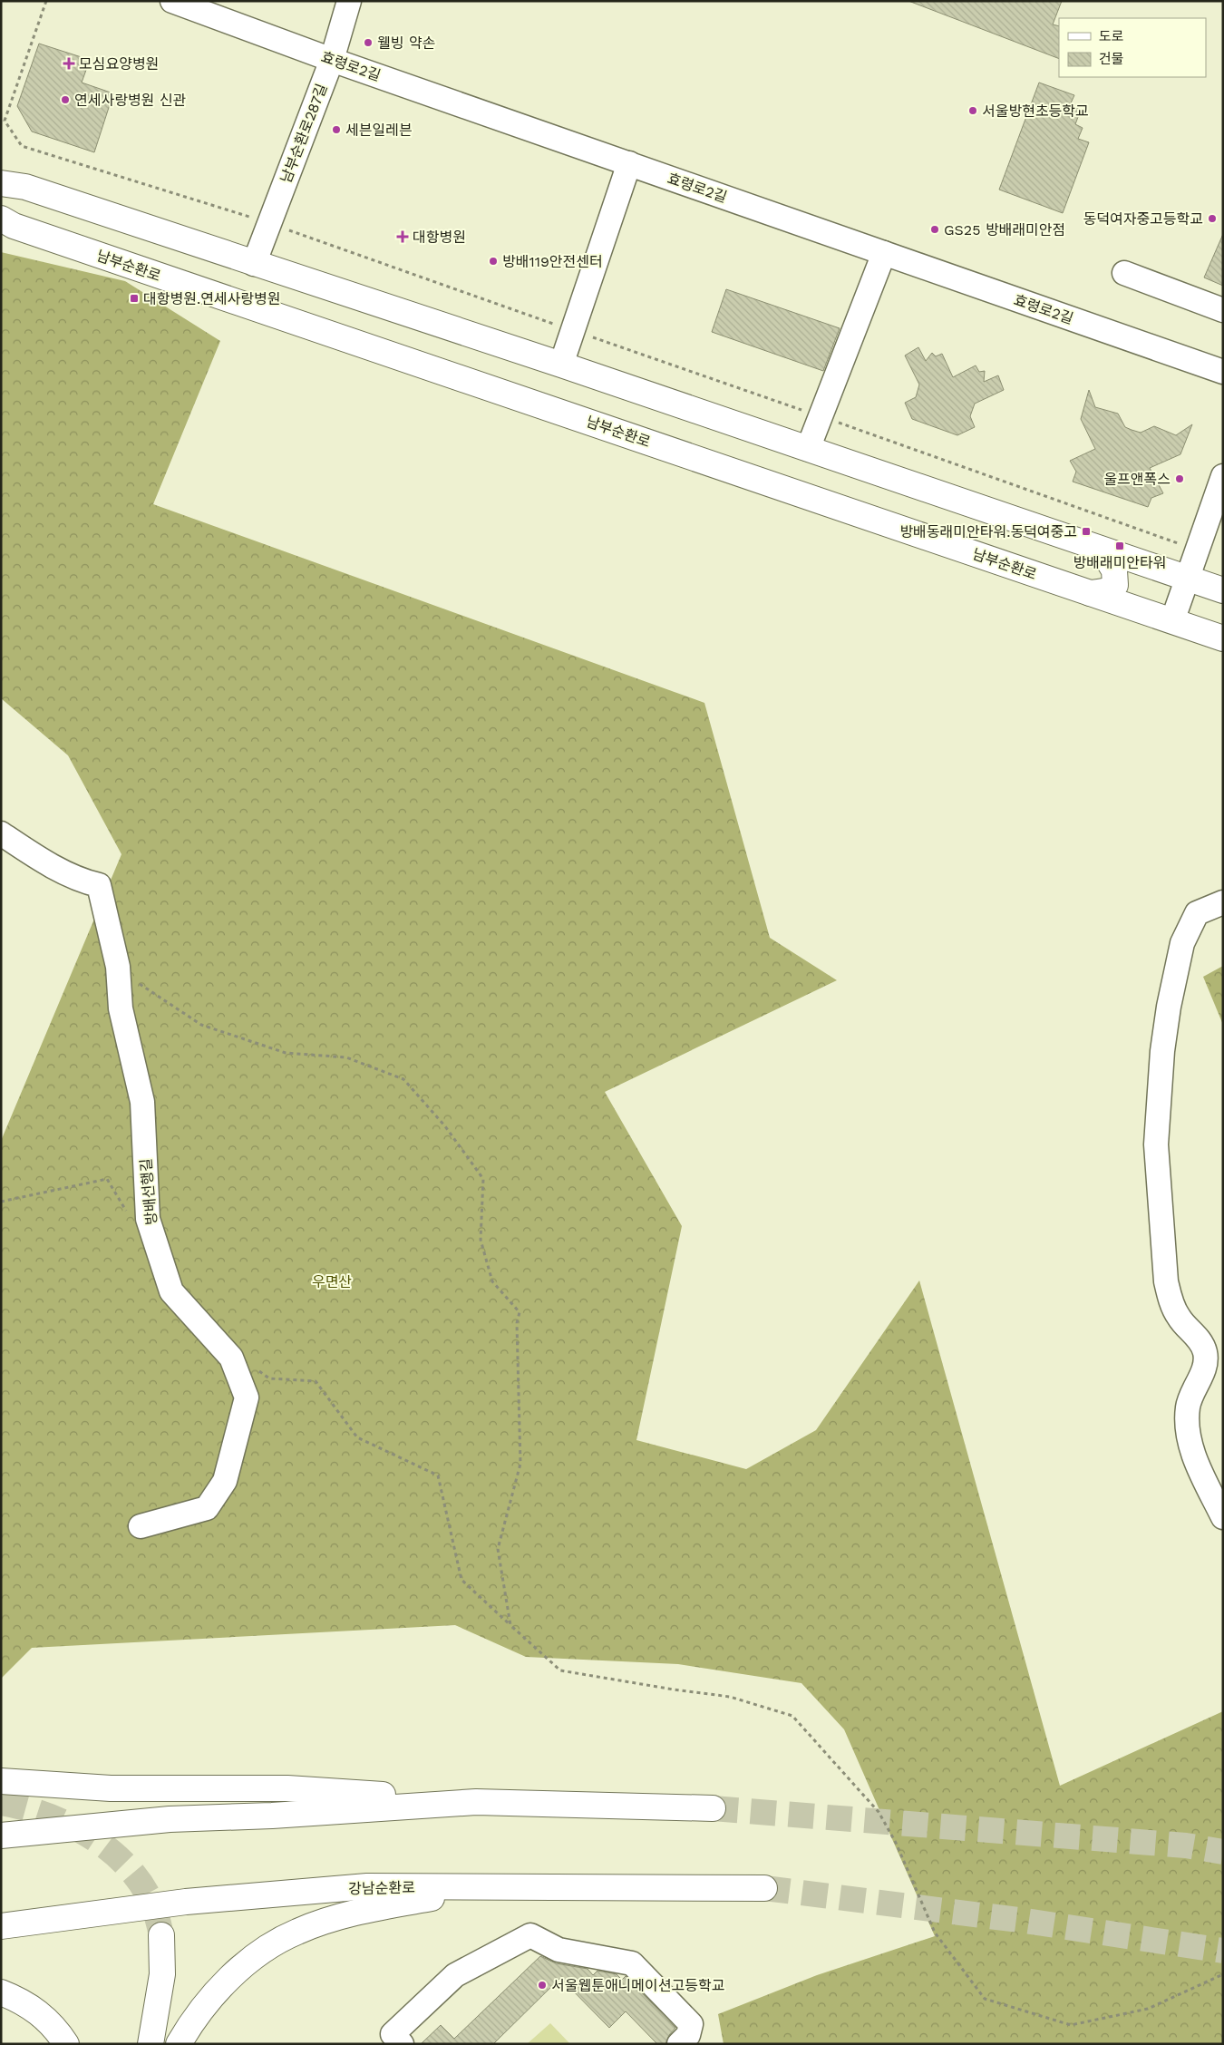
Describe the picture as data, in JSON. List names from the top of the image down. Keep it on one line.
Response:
{"streets":{"main road":["남부순환로","강남순환로"],"street":["효령로2길","남부순환로287길","방배선행길"]},"crossings":[["효령로2길","남부순환로287길"]],"parks":["우면산"],"places":{"other":["웰빙 약손","연세사랑병원 신관","서울방현초등학교","세븐일레븐","동덕여자중고등학교","GS25 방배래미안점","방배119안전센터","울프앤폭스","서울웹툰애니메이션고등학교"],"health":["모심요양병원","대항병원"],"transit":["대항병원.연세사랑병원","방배동래미안타워.동덕여중고","방배래미안타워"]},"legend":["도로","건물"]}
